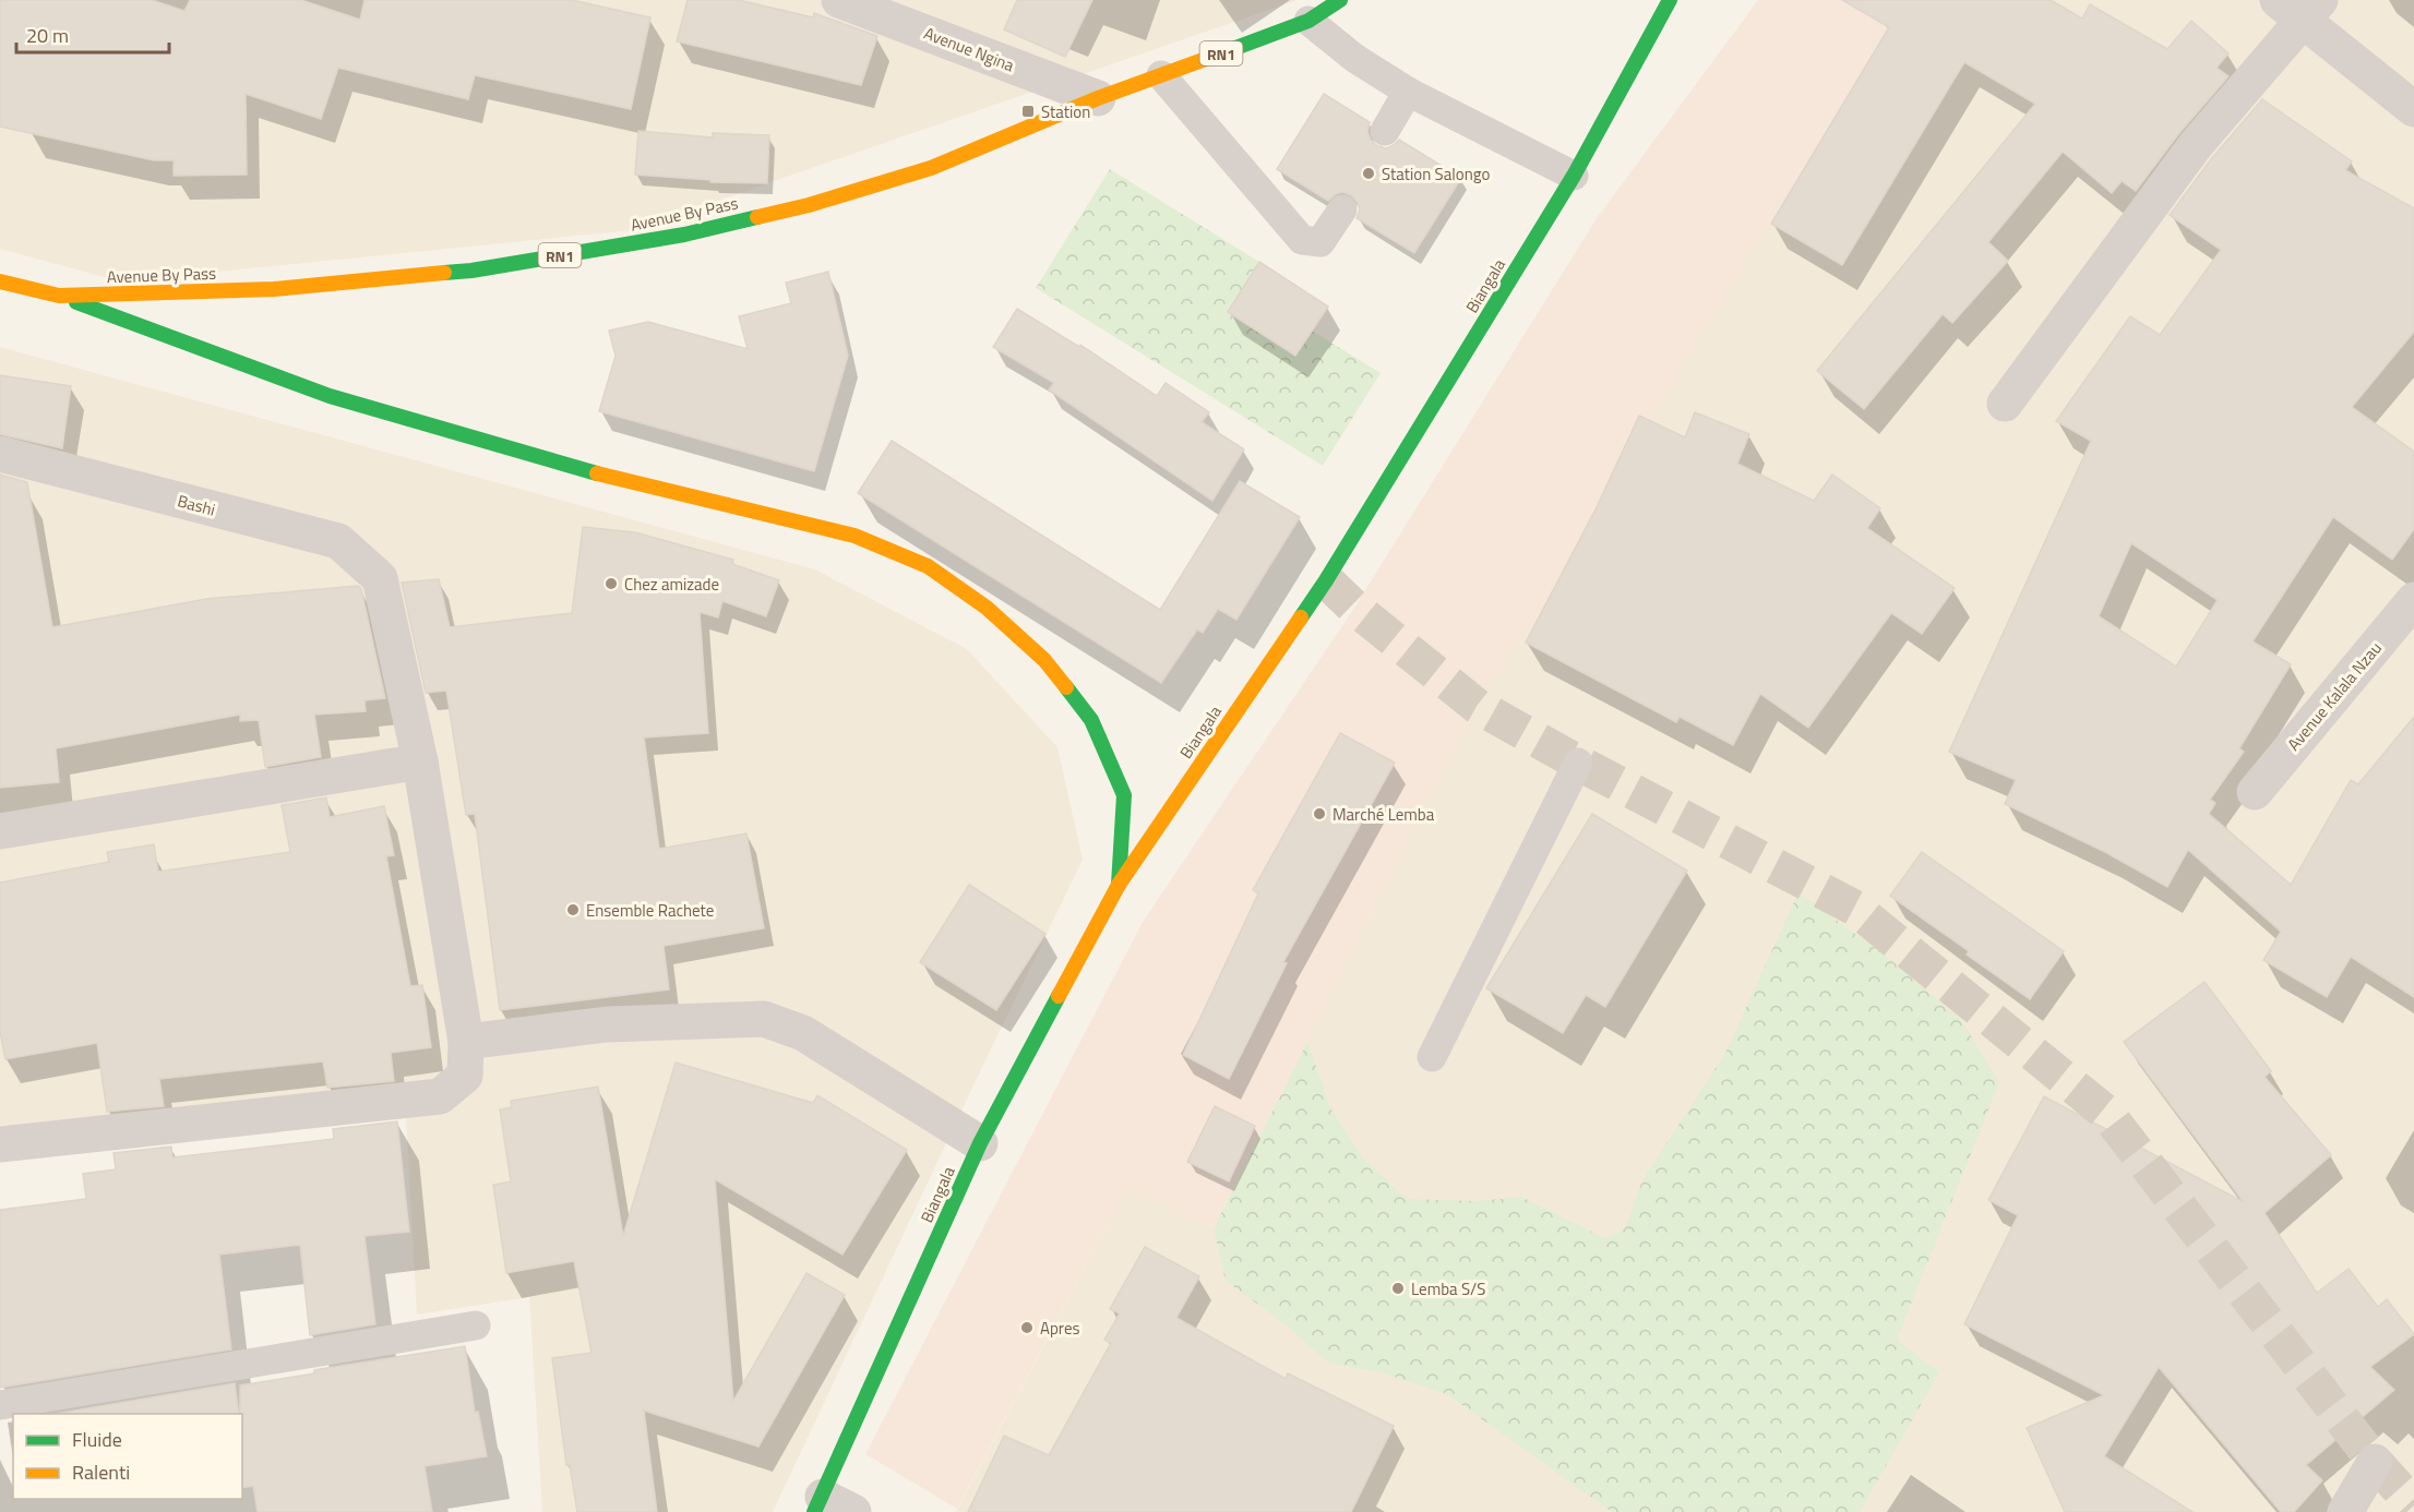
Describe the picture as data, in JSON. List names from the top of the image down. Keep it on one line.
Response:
{"streets":{"main road":["RN1","Avenue By Pass","Biangala"],"street":["Avenue Ngina","Bashi","Avenue Kalala Nzau"]},"crossings":[["Avenue Ngina","Avenue By Pass"]],"places":{"transit":["Station"],"other":["Station Salongo","Chez amizade","Marché Lemba","Ensemble Rachete","Lemba S/S","Apres"]},"legend":["Fluide","Ralenti"],"scale_bar":"20 m"}
